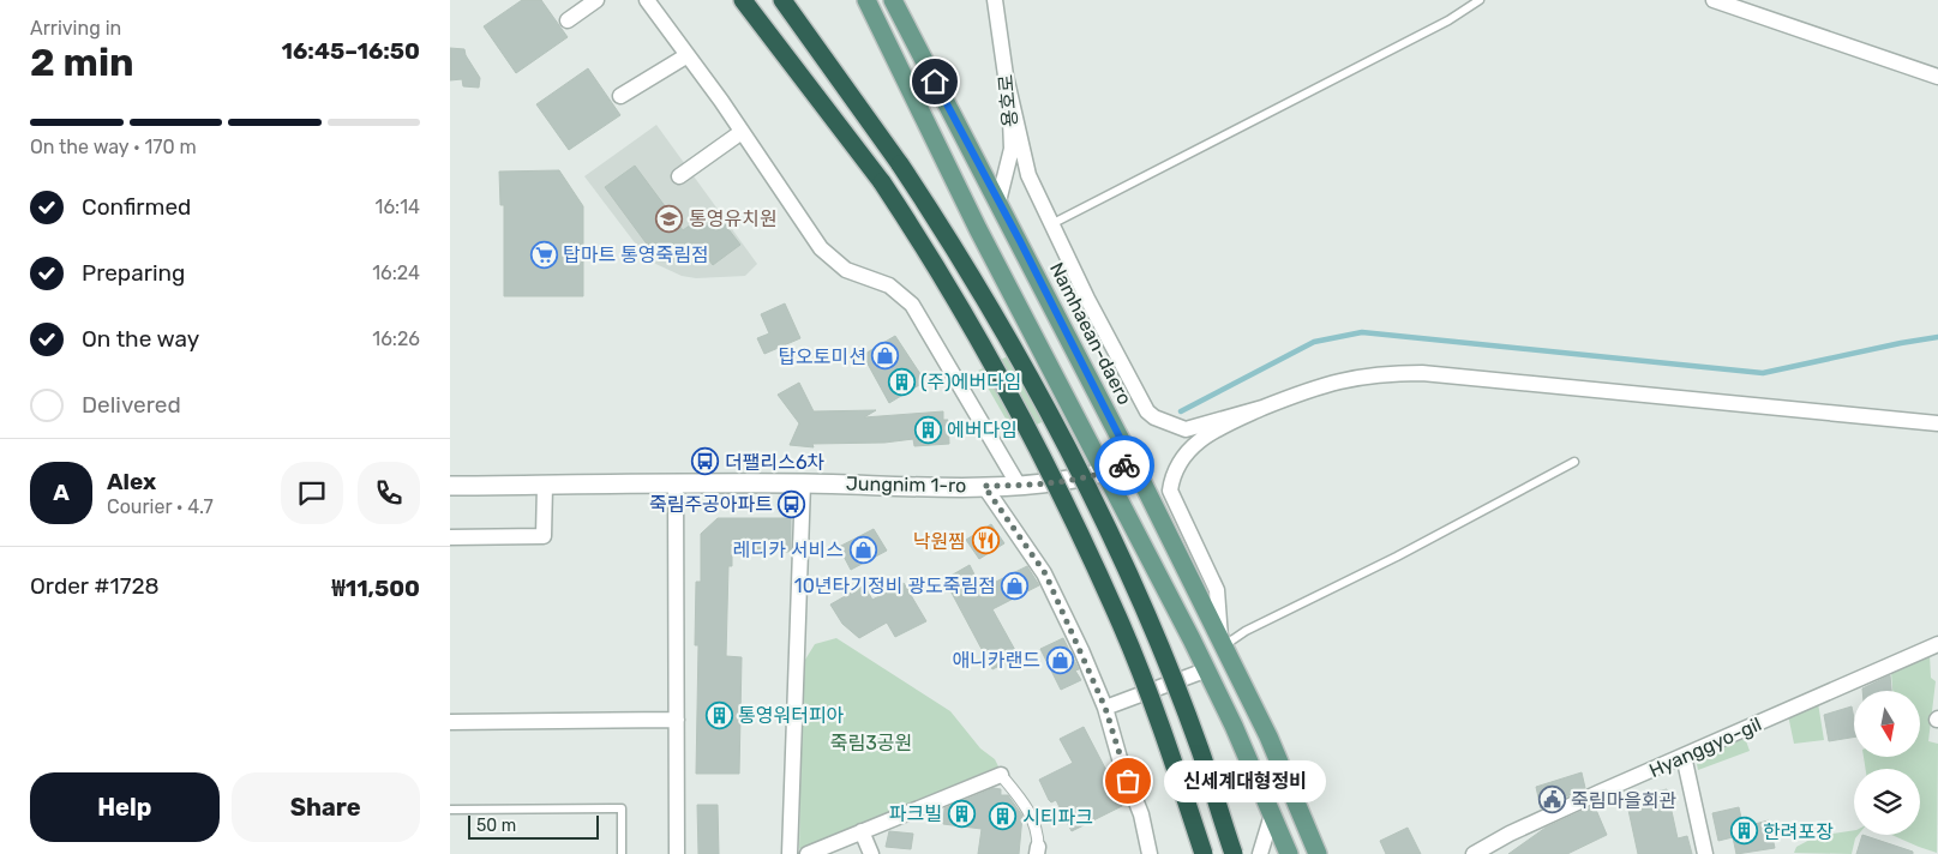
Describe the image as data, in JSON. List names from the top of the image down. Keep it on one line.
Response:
{"streets":{"main road":["Namhaean-daero"],"street":["용호로","Jungnim 1-ro","Hyanggyo-gil"]},"crossings":[["용호로","Namhaean-daero"],["Namhaean-daero","Jungnim 1-ro"]],"parks":["죽림3공원"],"places":{"school or university":["통영유치원"],"supermarket":["탑마트 통영죽림점"],"shop":["탑오토미션","레디카 서비스","10년타기정비 광도죽림점","애니카랜드"],"building":["(주)에버다임","에버다임","통영워터피아","파크빌","시티파크","한려포장"],"bus stop":["더팰리스6차","죽림주공아파트"],"restaurant":["낙원찜"],"other":["신세계대형정비"],"public building":["죽림마을회관"]},"scale_bar":"50 m","north":"bottom","page":{"heading":["2 min","Arriving in","16:45–16:50"],"panel":["Alex","Courier · 4.7","Order #1728","₩11,500"],"bar":"On the way · 170 m","list":[["Confirmed","16:14"],["Preparing","16:24"],["On the way","16:26"],"Delivered"],"round":"A","buttons":["Help","Share"],"bubble":"신세계대형정비","scale":"50 m"}}
